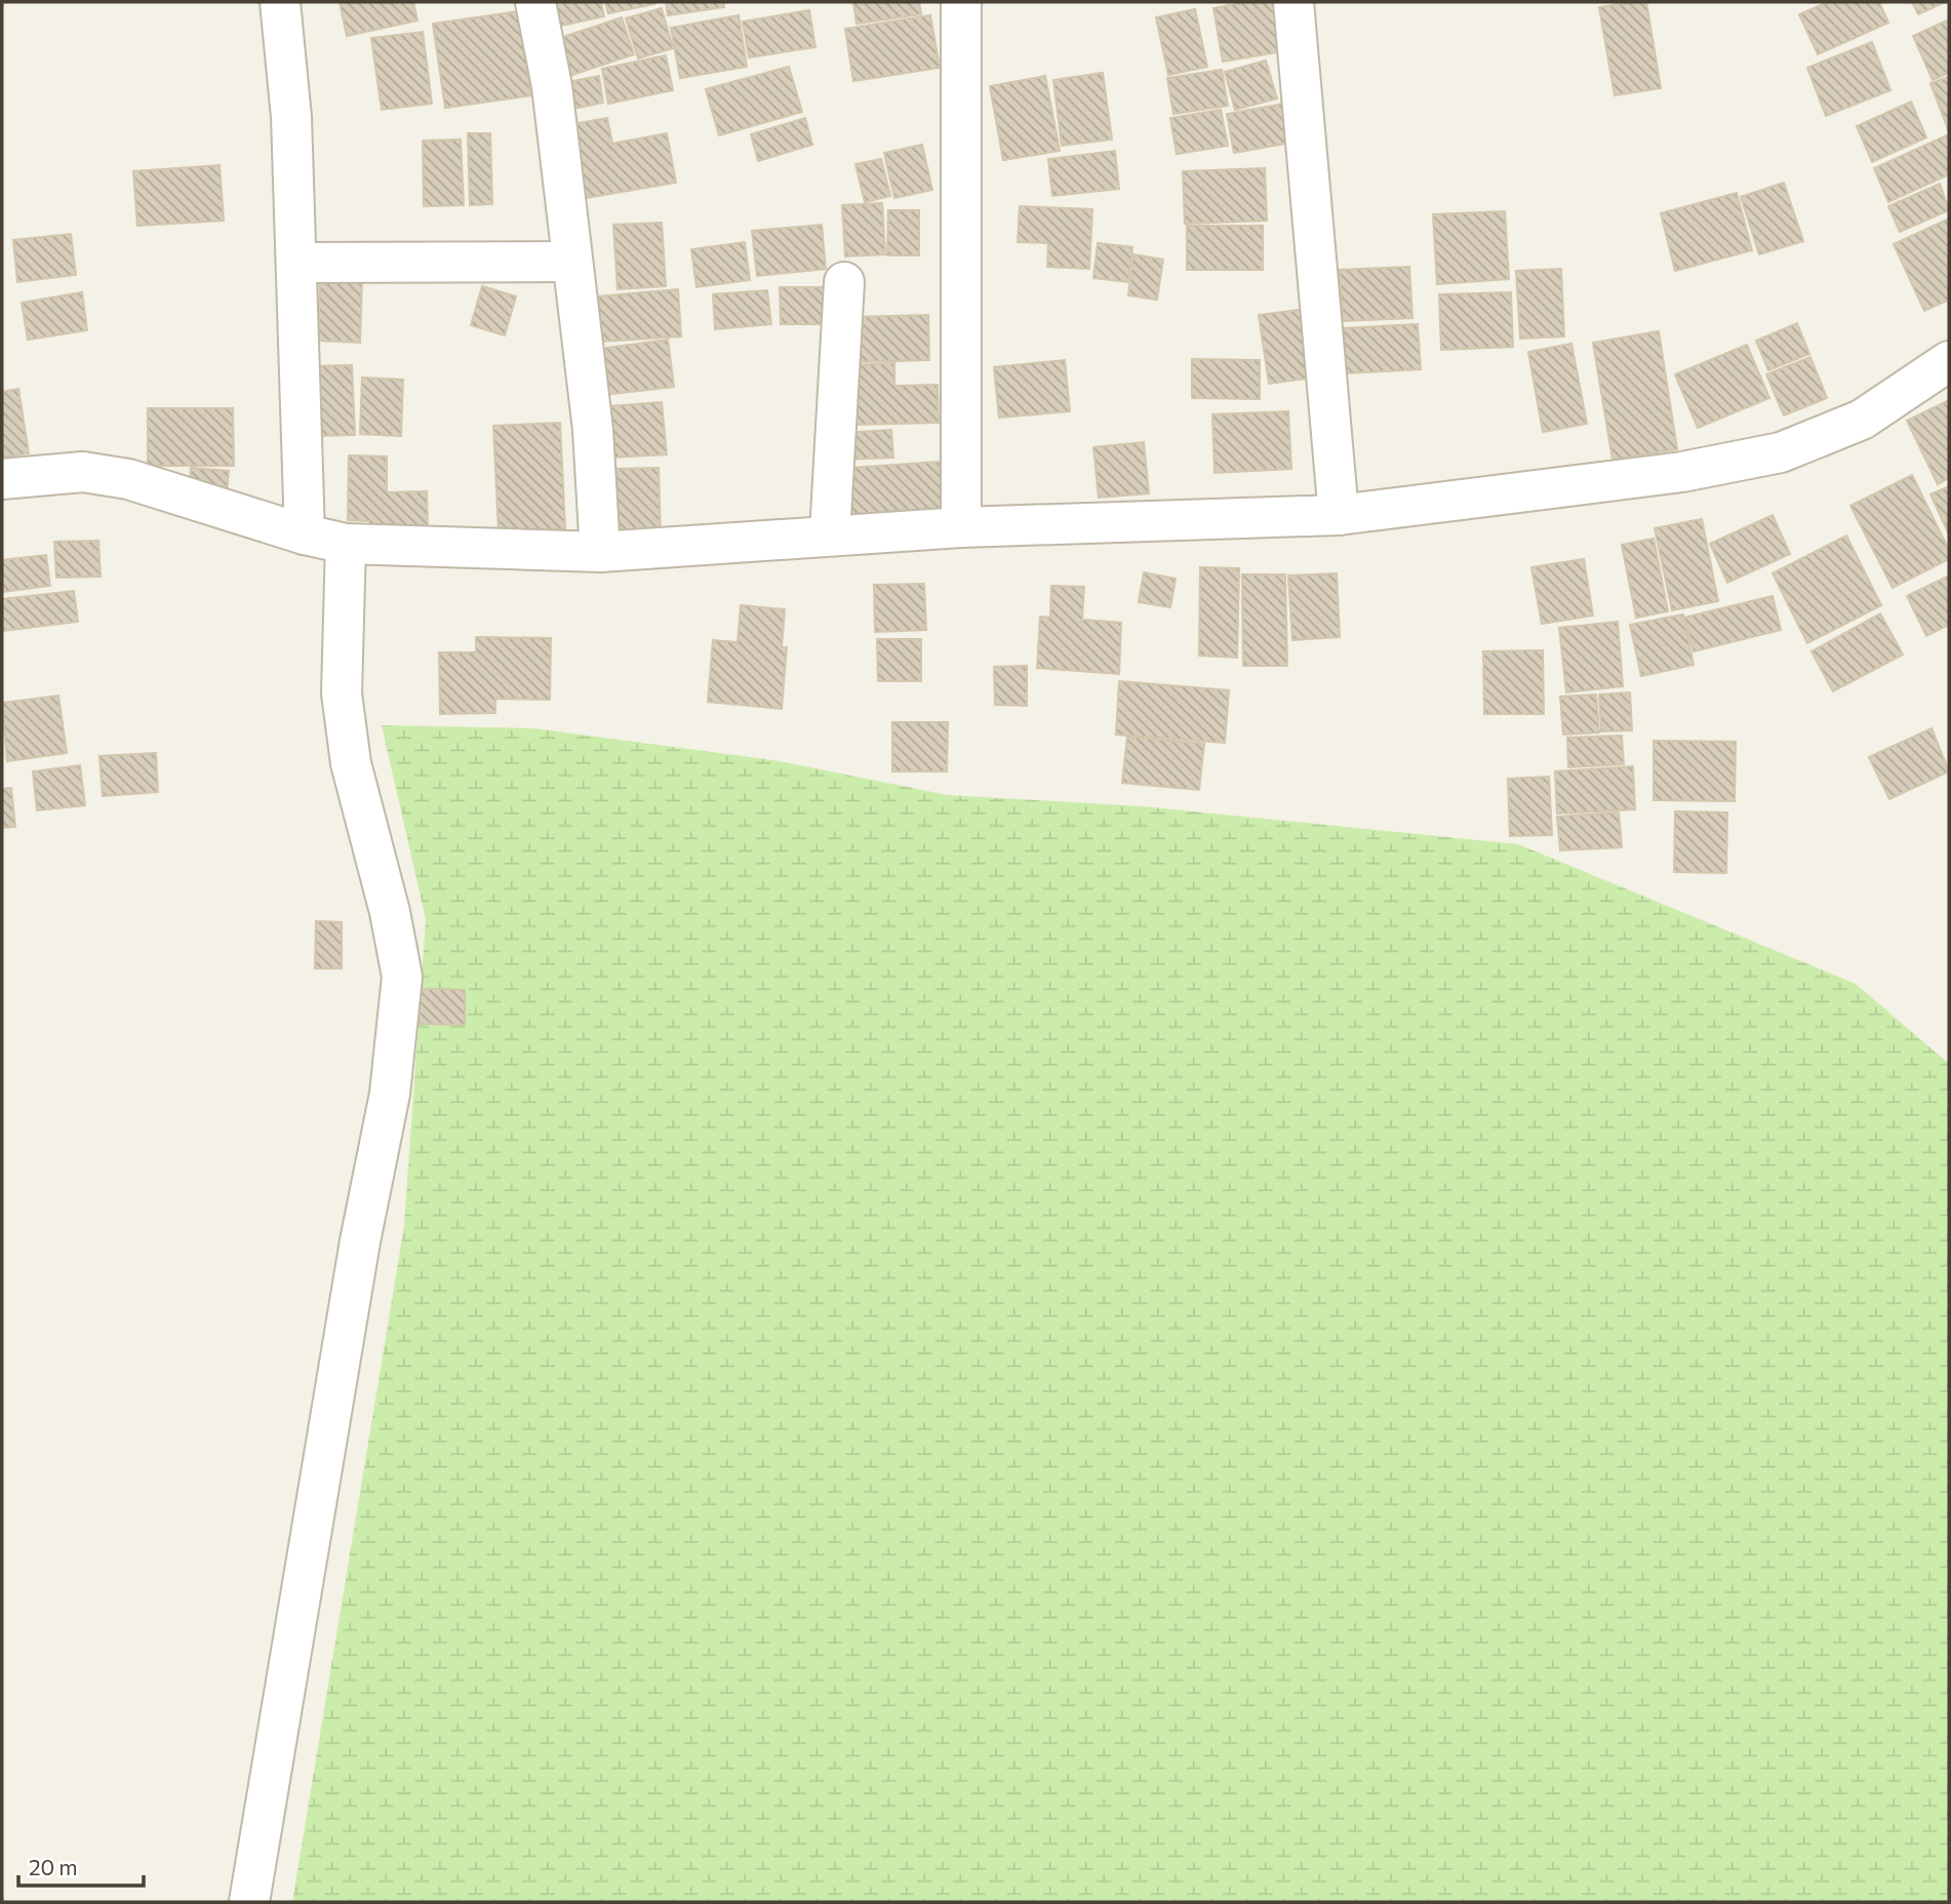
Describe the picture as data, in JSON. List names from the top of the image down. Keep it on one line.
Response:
{"scale_bar":"20 m"}
